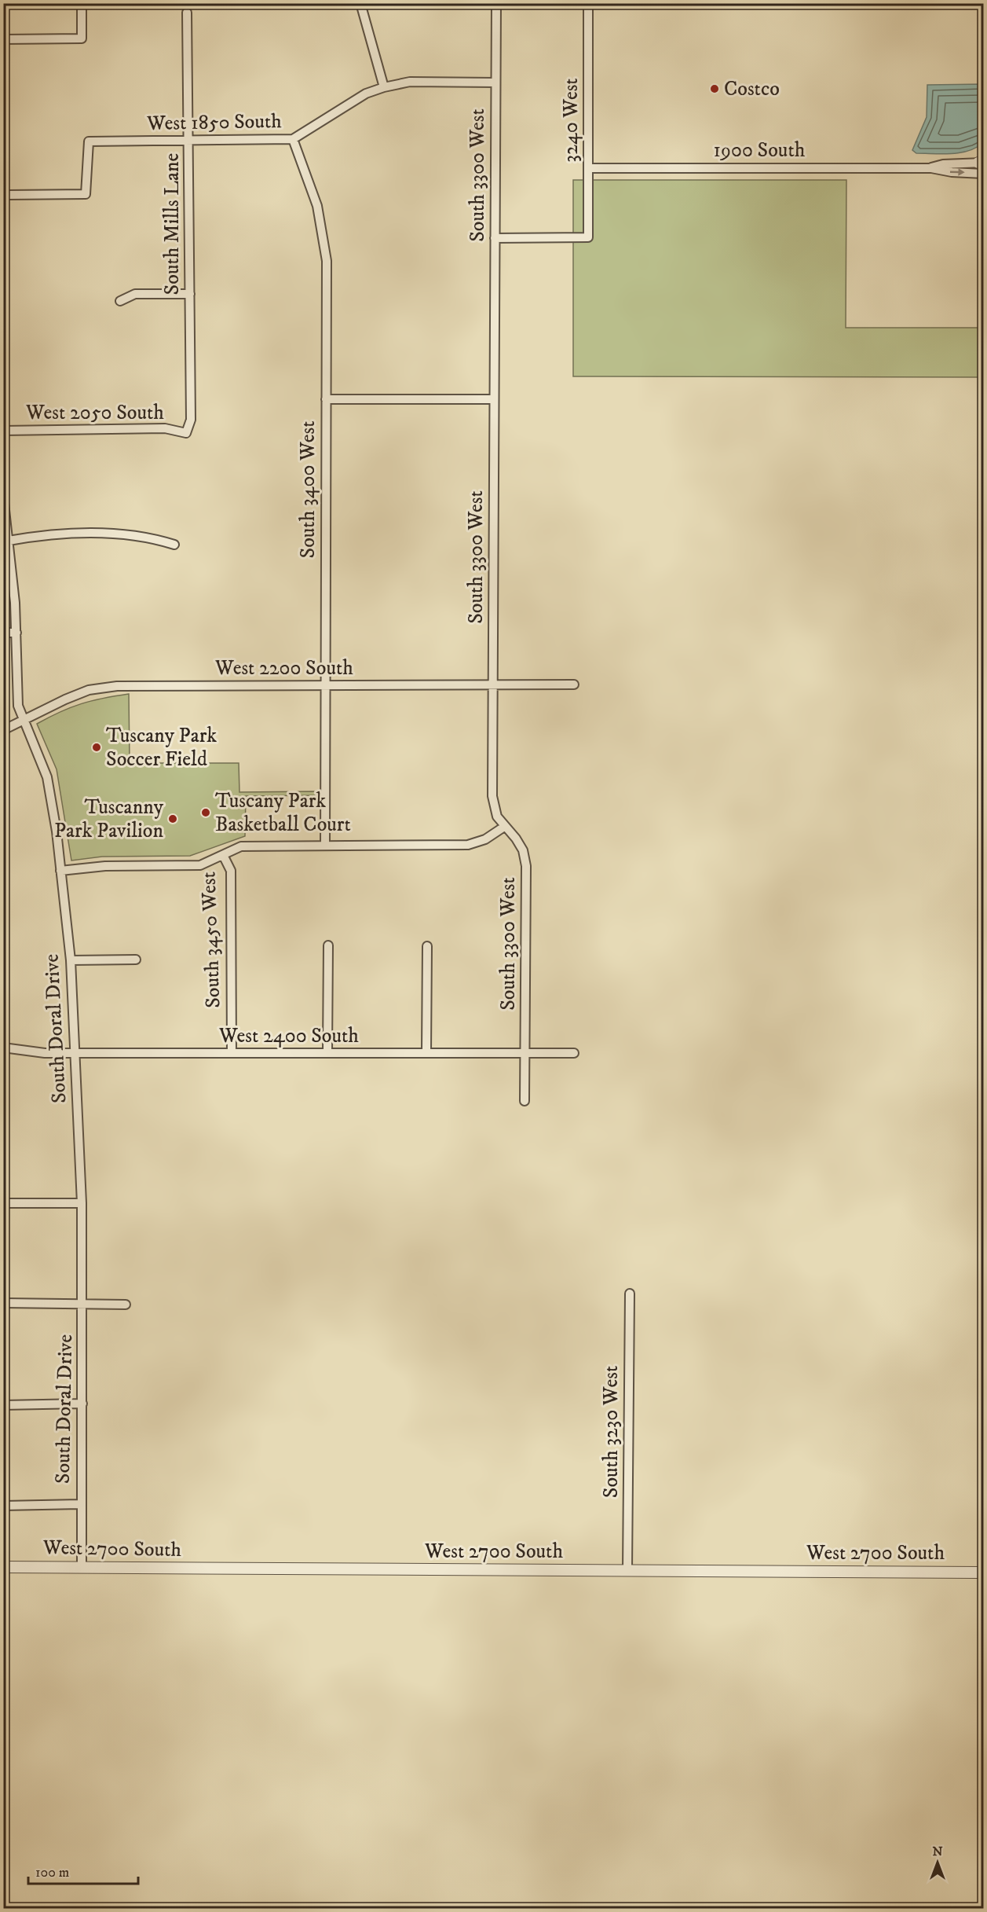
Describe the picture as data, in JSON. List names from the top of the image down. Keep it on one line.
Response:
{"streets":{"street":["3240 West","West 1850 South","1900 South","South 3300 West","South Mills Lane","West 2050 South","South 3400 West","West 2200 South","South 3450 West","South Doral Drive","West 2400 South","South 3230 West","West 2700 South"]},"crossings":[["3240 West","1900 South"],["3240 West","South 3300 West"],["West 1850 South","South 3300 West"],["West 1850 South","South Mills Lane"],["West 1850 South","South 3400 West"],["South 3300 West","West 2200 South"],["South 3300 West","West 2400 South"],["South Mills Lane","West 2050 South"],["South 3400 West","West 2200 South"],["West 2200 South","South Doral Drive"],["South 3450 West","West 2400 South"],["South Doral Drive","West 2400 South"],["South Doral Drive","West 2700 South"],["South 3230 West","West 2700 South"]],"places":["Costco","Tuscany Park Soccer Field","Tuscany Park Basketball Court","Tuscanny Park Pavilion"],"scale_bar":"100 m","north":"top"}
